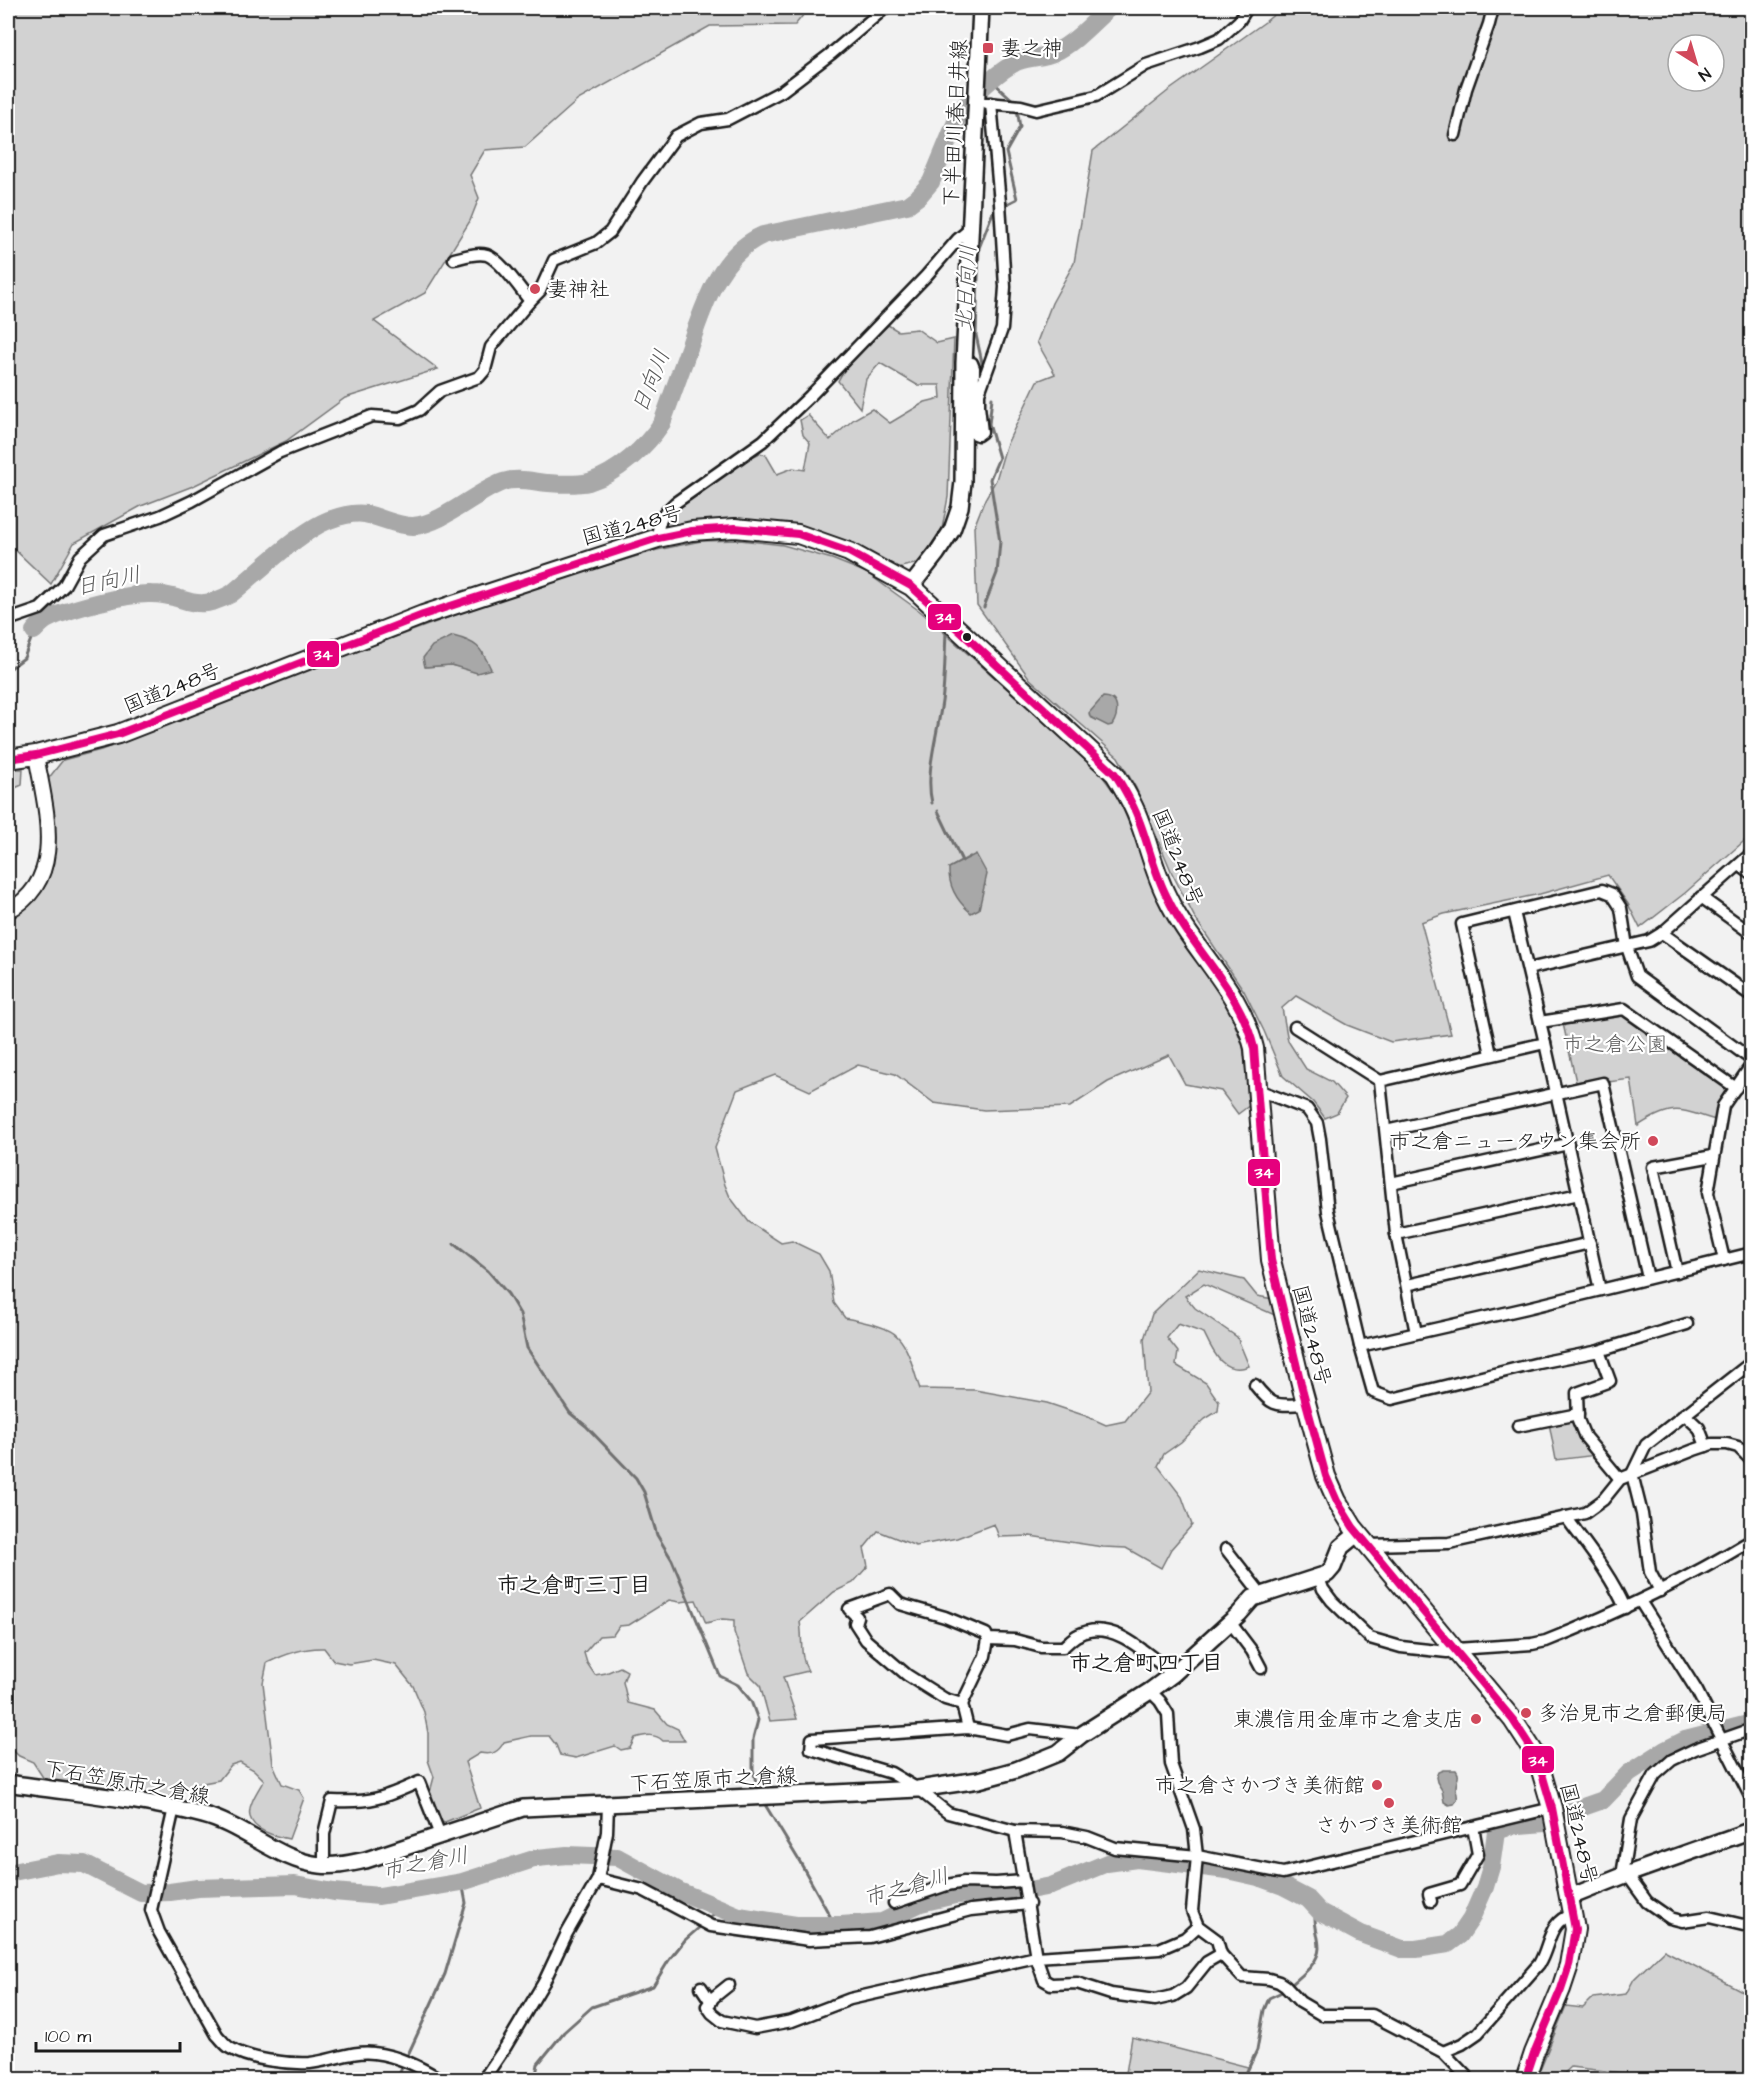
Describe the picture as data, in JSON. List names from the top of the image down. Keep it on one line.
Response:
{"streets":{"highway":["国道248号"],"main road":["下半田川春日井線","下石笠原市之倉線"]},"crossings":[["下半田川春日井線","国道248号"]],"districts":["市之倉町三丁目","市之倉町四丁目"],"water":["北日向川","日向川","市之倉川"],"parks":["市之倉公園"],"places":{"transit":["妻之神"],"other":["妻神社","市之倉ニュータウン集会所","多治見市之倉郵便局","東濃信用金庫市之倉支店","市之倉さかづき美術館","さかづき美術館"]},"lines":["transit line 34"],"scale_bar":"100 m","north":"bottom right"}
